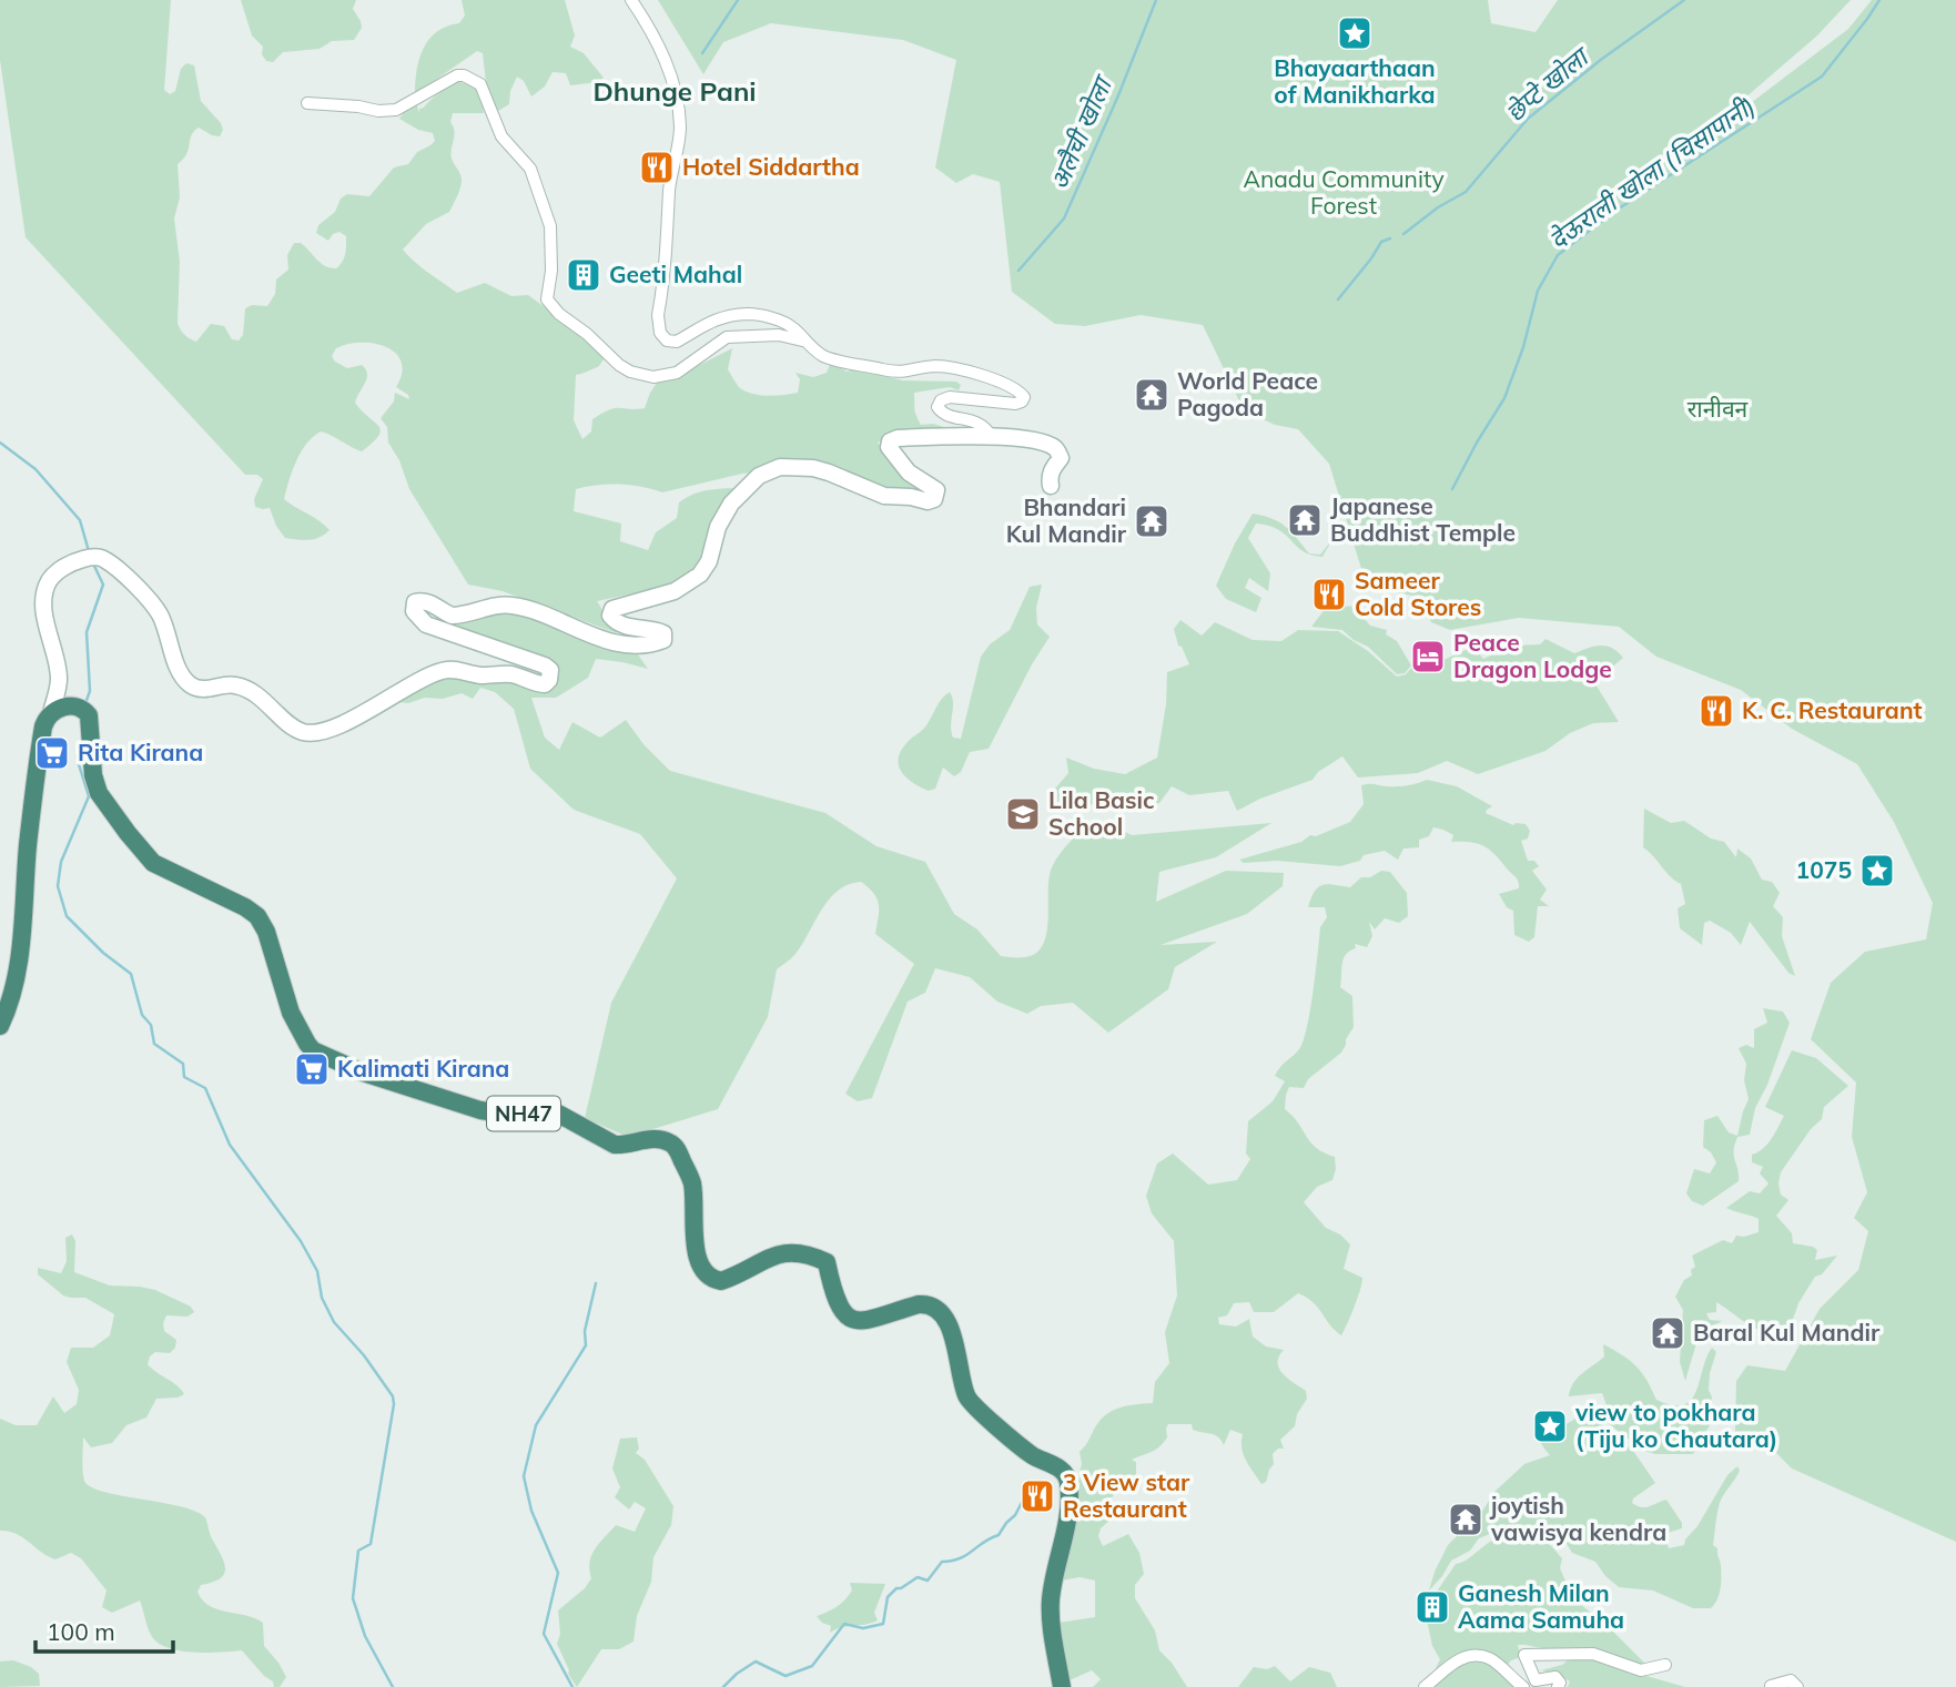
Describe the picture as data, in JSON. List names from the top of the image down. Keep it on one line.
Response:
{"streets":{"highway":["NH47"]},"districts":["Dhunge Pani"],"water":["छेप्टे खोला","अलैची खोला","देऊराली खोला (चिसापानी)"],"parks":["Anadu Community Forest","रानीवन"],"places":{"place":["Bhayaarthaan of Manikharka","1075","view to pokhara (Tiju ko Chautara)"],"restaurant":["Hotel Siddartha","Sameer Cold Stores","K. C. Restaurant","3 View star Restaurant"],"building":["Geeti Mahal","Ganesh Milan Aama Samuha"],"temple":["World Peace Pagoda","Japanese Buddhist Temple","Bhandari Kul Mandir","Baral Kul Mandir","joytish vawisya kendra"],"hotel":["Peace Dragon Lodge"],"supermarket":["Rita Kirana","Kalimati Kirana"],"school or university":["Lila Basic School"]},"scale_bar":"100 m"}
